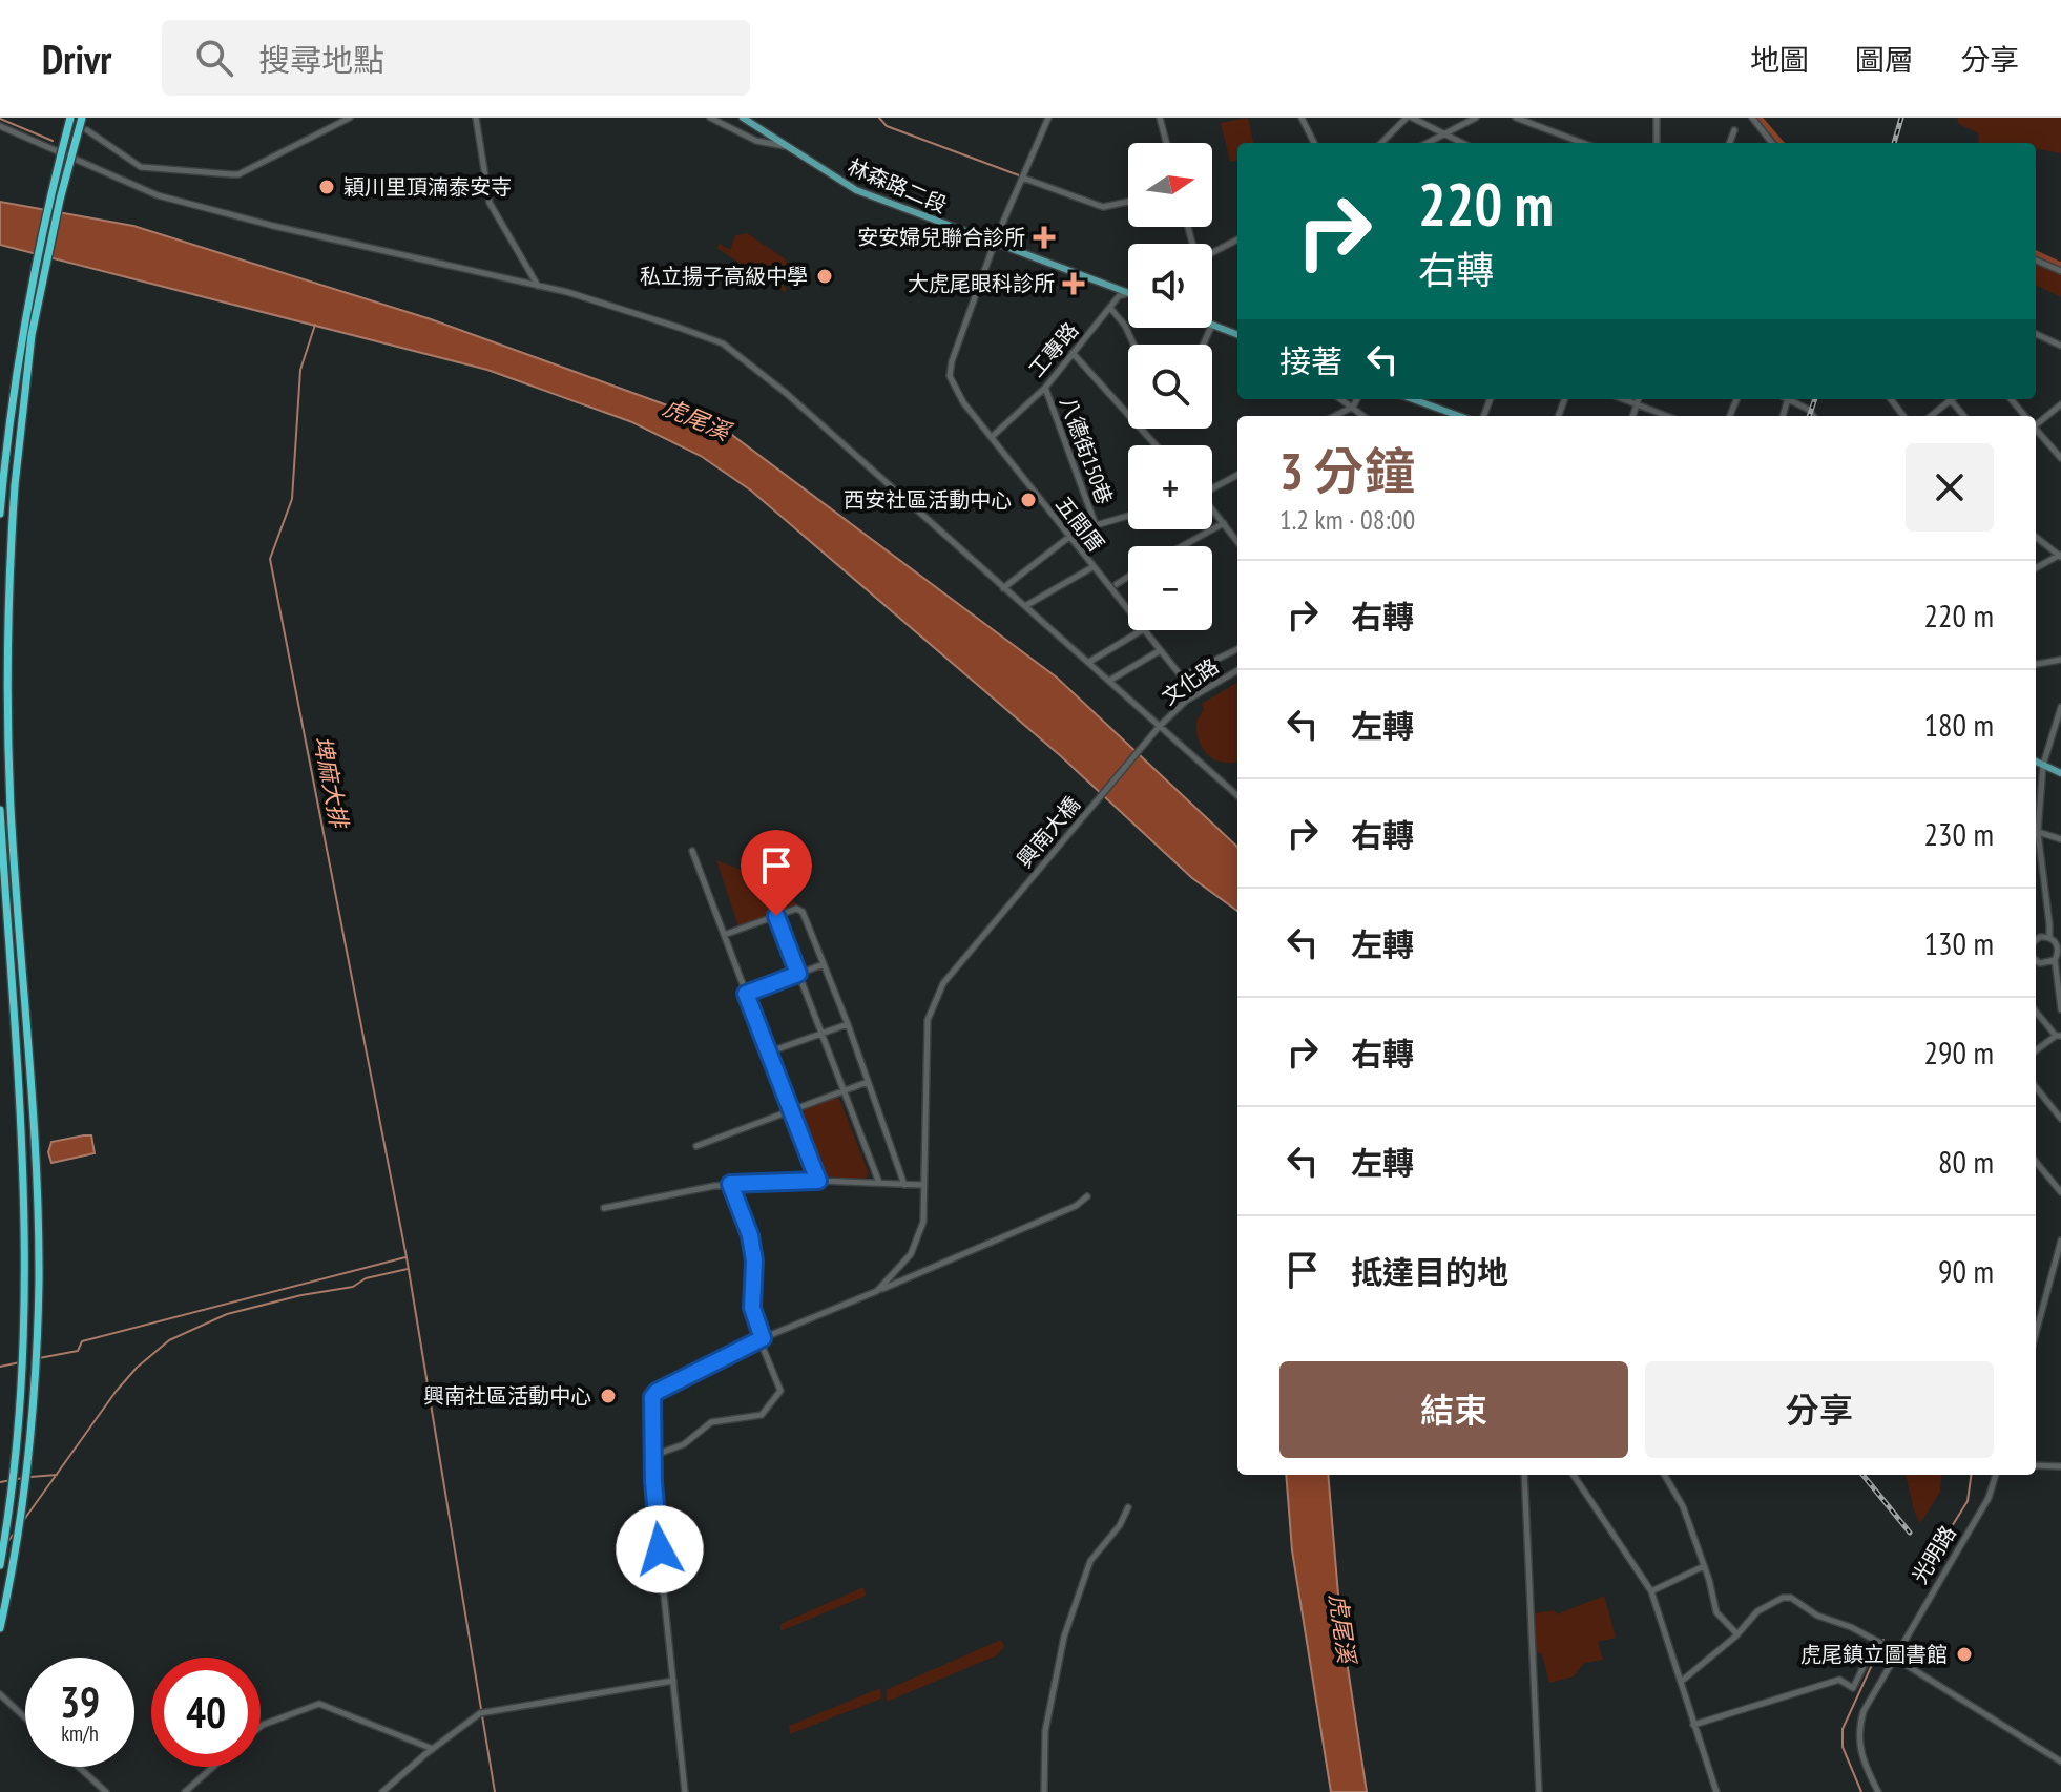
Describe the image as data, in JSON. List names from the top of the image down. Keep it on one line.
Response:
{"streets":{"main road":["林森路二段"],"street":["工專路","八德街150巷","五間厝","文化路","興南大橋","光明路"]},"crossings":[["林森路二段","五間厝"],["工專路","八德街150巷"],["工專路","五間厝"],["文化路","興南大橋"]],"water":["虎尾溪","埤麻大排"],"places":{"other":["穎川里頂湳泰安寺","私立揚子高級中學","西安社區活動中心","興南社區活動中心","虎尾鎮立圖書館"],"health":["安安婦兒聯合診所","大虎尾眼科診所"]},"north":"right","page":{"header":"Drivr","search":"搜尋地點","nav":["地圖","圖層","分享"],"map_buttons":["+","−"],"turn":["220 m","右轉"],"then":"接著","heading":["3 分鐘","1.2 km · 08:00"],"list":[{"name":"右轉","value":"220 m"},{"name":"左轉","value":"180 m"},{"name":"右轉","value":"230 m"},{"name":"左轉","value":"130 m"},{"name":"右轉","value":"290 m"},{"name":"左轉","value":"80 m"},{"name":"抵達目的地","value":"90 m"}],"buttons":["結束","分享"],"speed":"39 km/h","limit":"40"}}
